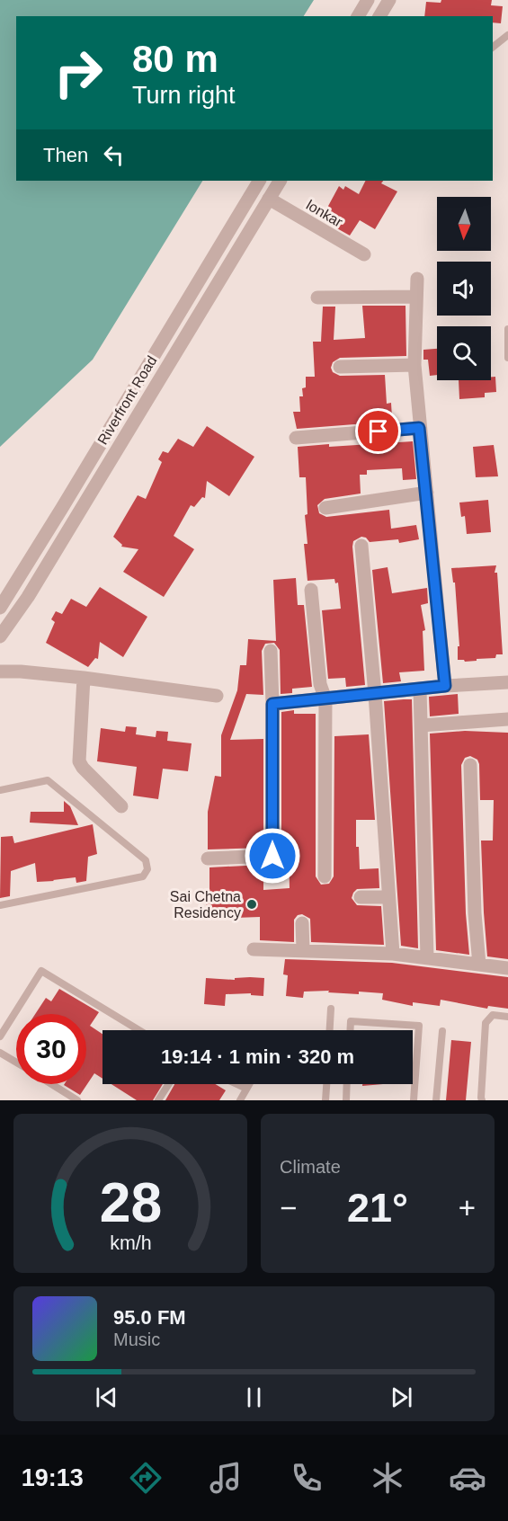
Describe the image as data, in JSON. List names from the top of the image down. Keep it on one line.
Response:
{"streets":{"street":["lonkar","Riverfront Road"]},"crossings":[["lonkar","Riverfront Road"]],"places":["Sai Chetna Residency"],"north":"bottom","page":{"turn":["80 m","Turn right"],"then":"Then","limit":"30","trip":"19:14 · 1 min · 320 m","tile":"Climate","heat":["−","21°","+"],"song":["95.0 FM","Music"],"tabs":"19:13","gauge":["28","km/h"]}}
